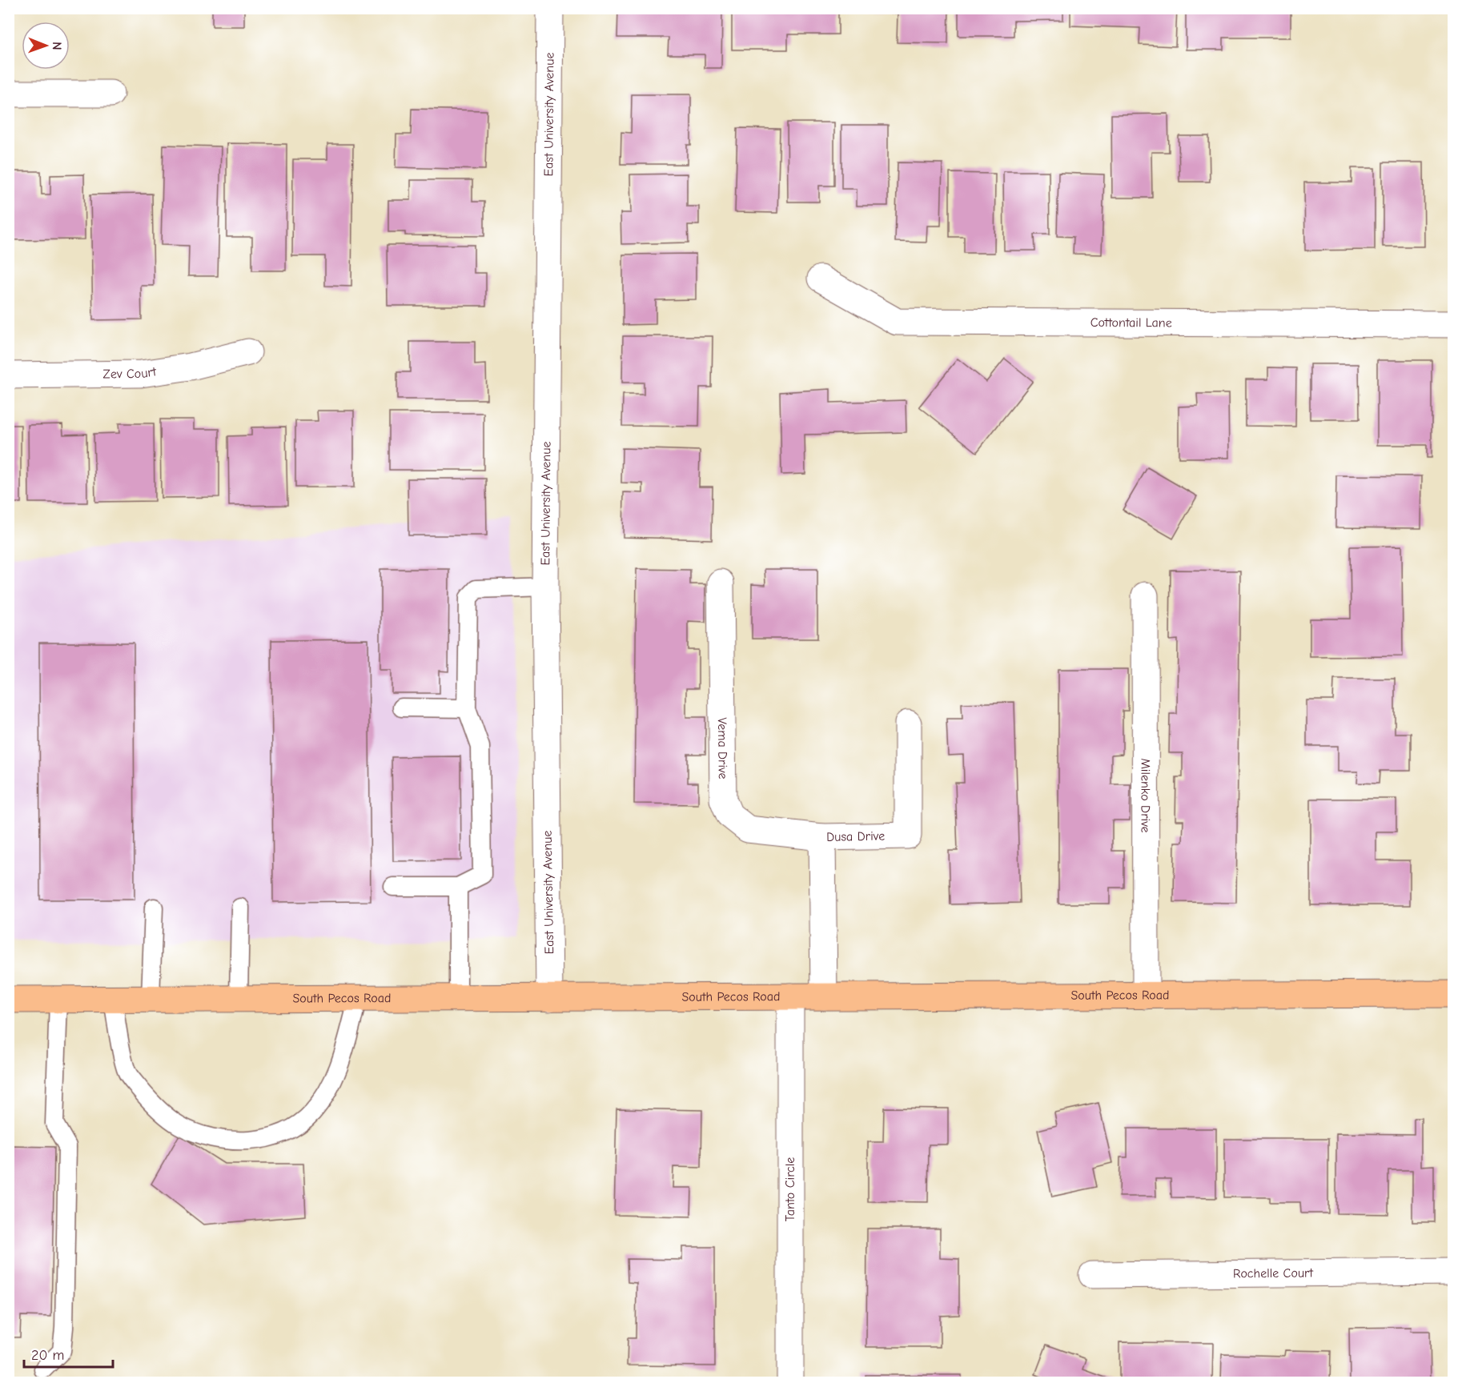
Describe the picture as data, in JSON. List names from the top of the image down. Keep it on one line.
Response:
{"streets":{"main road":["South Pecos Road"],"street":["East University Avenue","Cottontail Lane","Zev Court","Vema Drive","Milenko Drive","Dusa Drive","Tanto Circle","Rochelle Court"]},"crossings":[["East University Avenue","South Pecos Road"],["Vema Drive","Dusa Drive"],["Milenko Drive","South Pecos Road"],["Dusa Drive","South Pecos Road"],["South Pecos Road","Tanto Circle"]],"scale_bar":"20 m","north":"right"}
